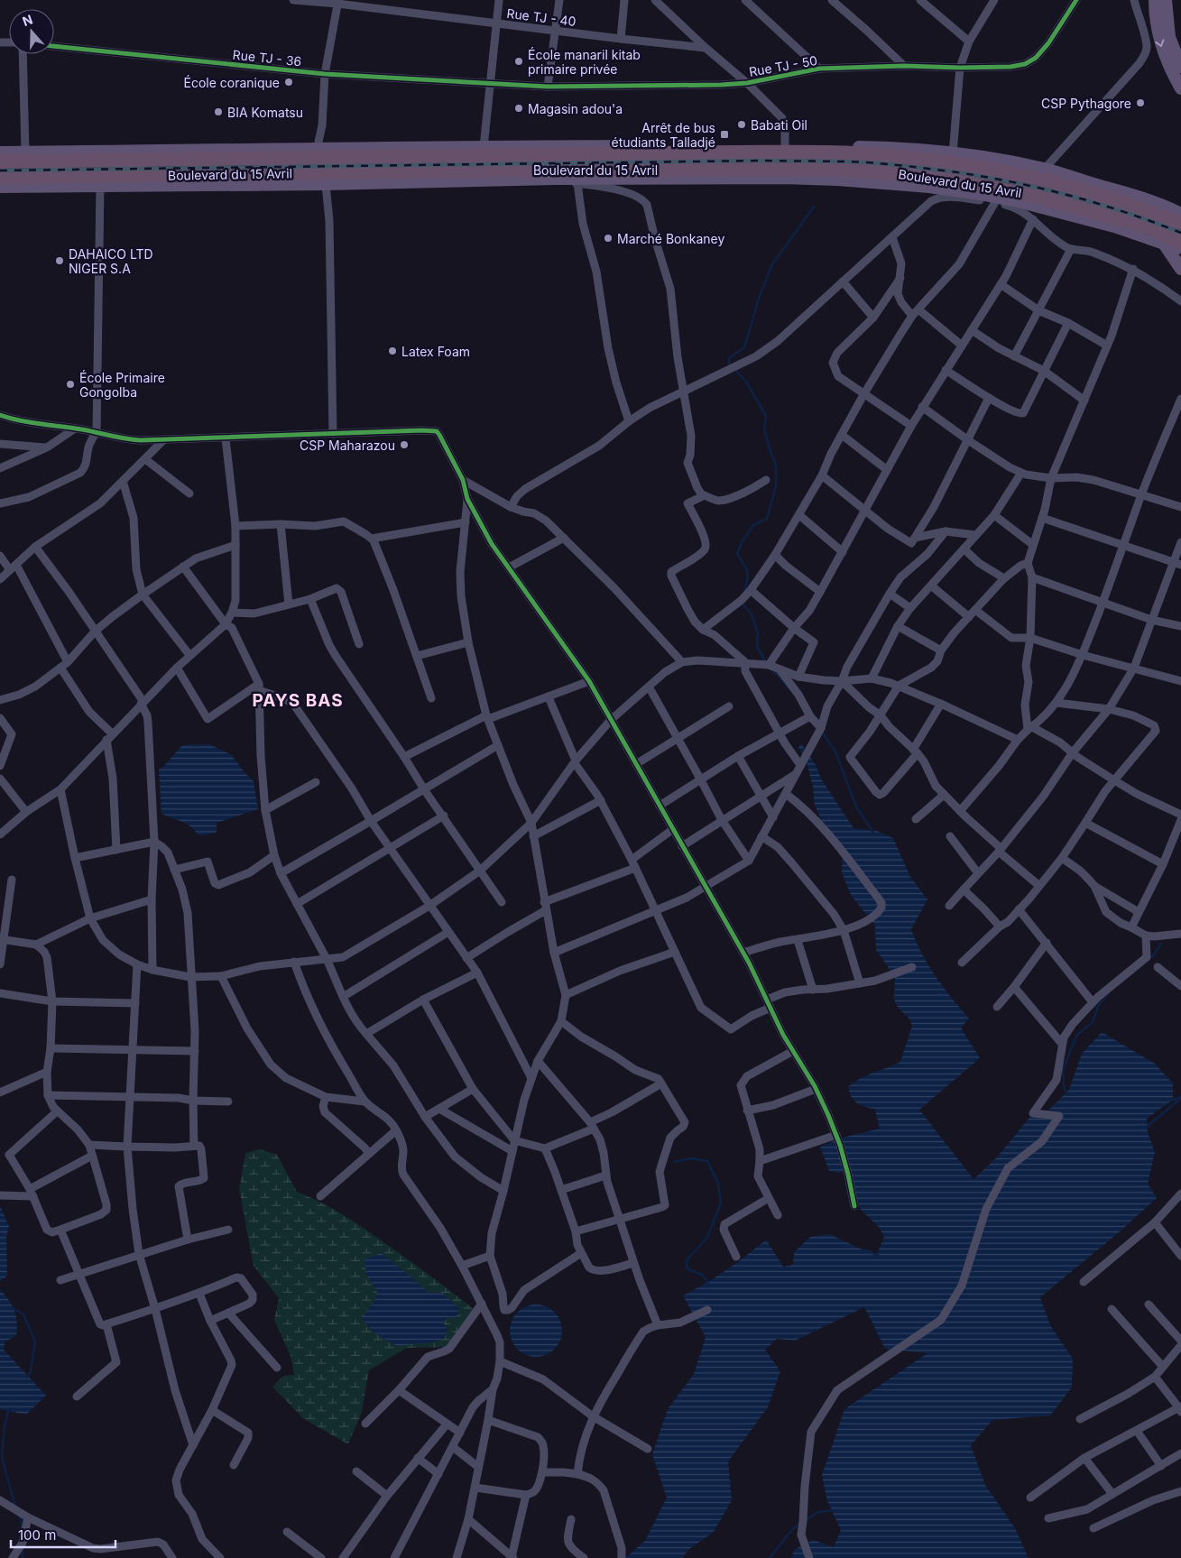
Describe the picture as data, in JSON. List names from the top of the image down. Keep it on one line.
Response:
{"streets":{"highway":["Boulevard du 15 Avril"],"street":["Rue TJ - 40","Rue TJ - 36","Rue TJ - 50"]},"crossings":[["Rue TJ - 36","Rue TJ - 50"]],"districts":["PAYS BAS"],"places":{"other":["École manaril kitab primaire privée","École coranique","CSP Pythagore","Magasin adou'a","BIA Komatsu","Babati Oil","Marché Bonkaney","DAHAICO LTD NIGER S.A","Latex Foam","École Primaire Gongolba","CSP Maharazou"],"transit":["Arrêt de bus étudiants Talladjé"]},"scale_bar":"100 m","north":"top"}
